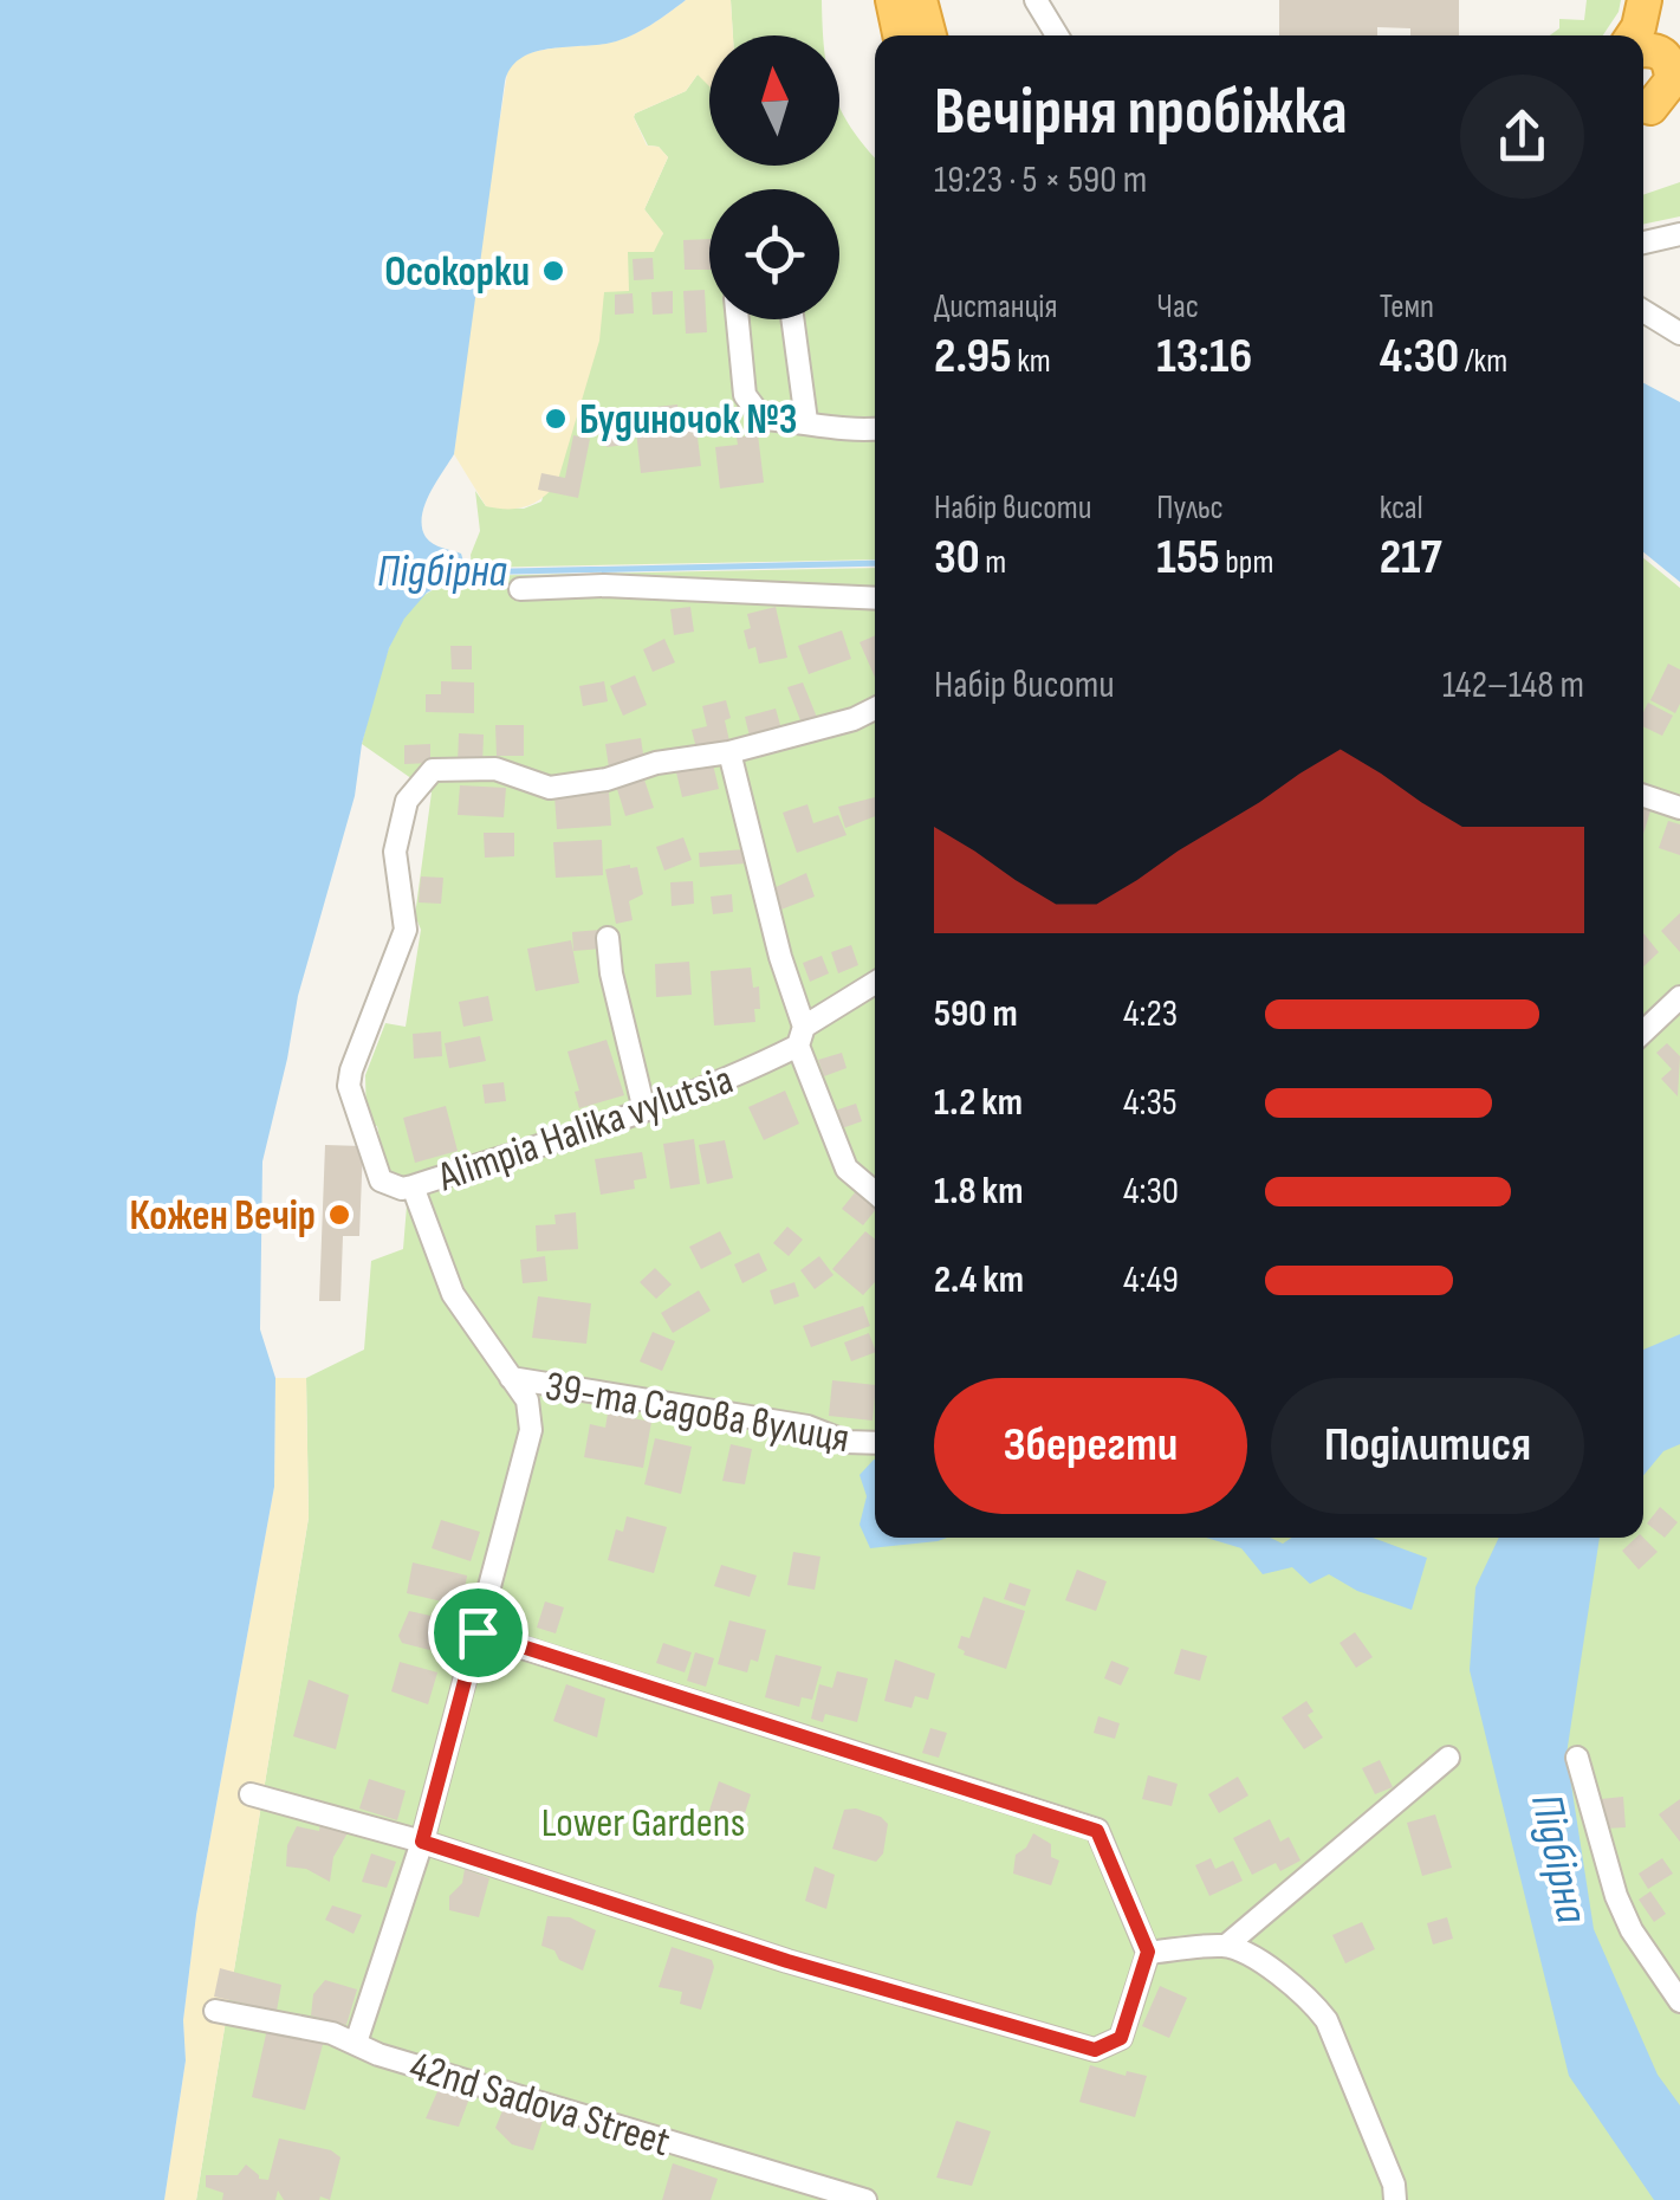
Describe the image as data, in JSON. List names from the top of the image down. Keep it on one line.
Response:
{"streets":{"street":["Alimpia Halika vylutsia","39-та Садова вулиця","42nd Sadova Street"]},"water":["Підбірна"],"parks":["Lower Gardens"],"places":["Осокорки","Будиночок №3","Кожен Вечір"],"north":"top","page":{"heading":["Вечірня пробіжка","19:23 · 5 × 590 m"],"stats":[["Дистанція","2.95 km"],["Час","13:16"],["Темп","4:30 /km"],["Набір висоти","30 m"],["Пульс","155 bpm"],["kcal","217"]],"chart":["Набір висоти","142–148 m"],"list":[{"name":"590 m","note":"4:23"},{"name":"1.2 km","note":"4:35"},{"name":"1.8 km","note":"4:30"},{"name":"2.4 km","note":"4:49"}],"buttons":["Зберегти","Поділитися"]}}
